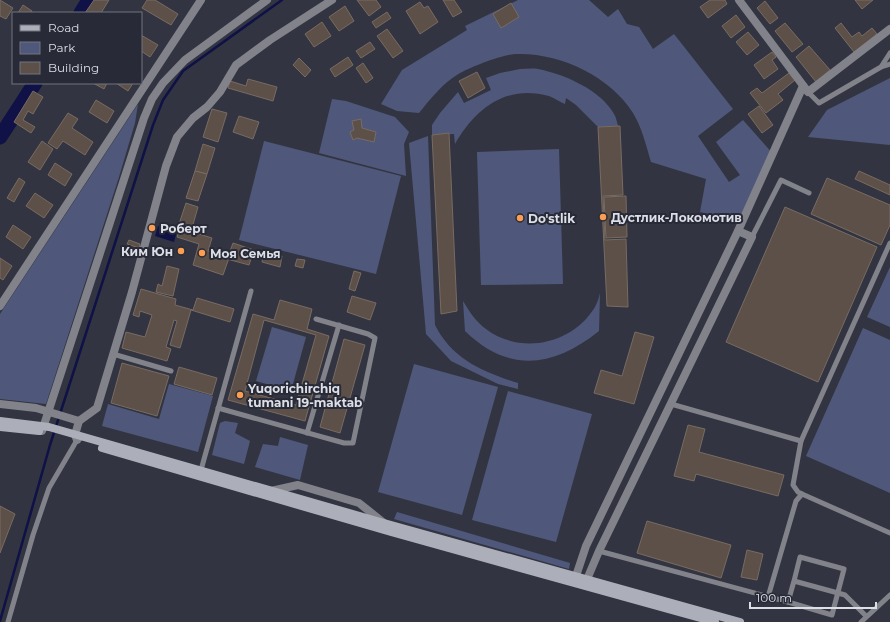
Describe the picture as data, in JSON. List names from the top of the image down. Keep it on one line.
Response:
{"places":["Дустлик-Локомотив","Do'stlik","Роберт","Ким Юн","Моя Семья","Yuqorichirchiq tumani 19-maktab"],"legend":["Road","Park","Building"],"scale_bar":"100 m"}
